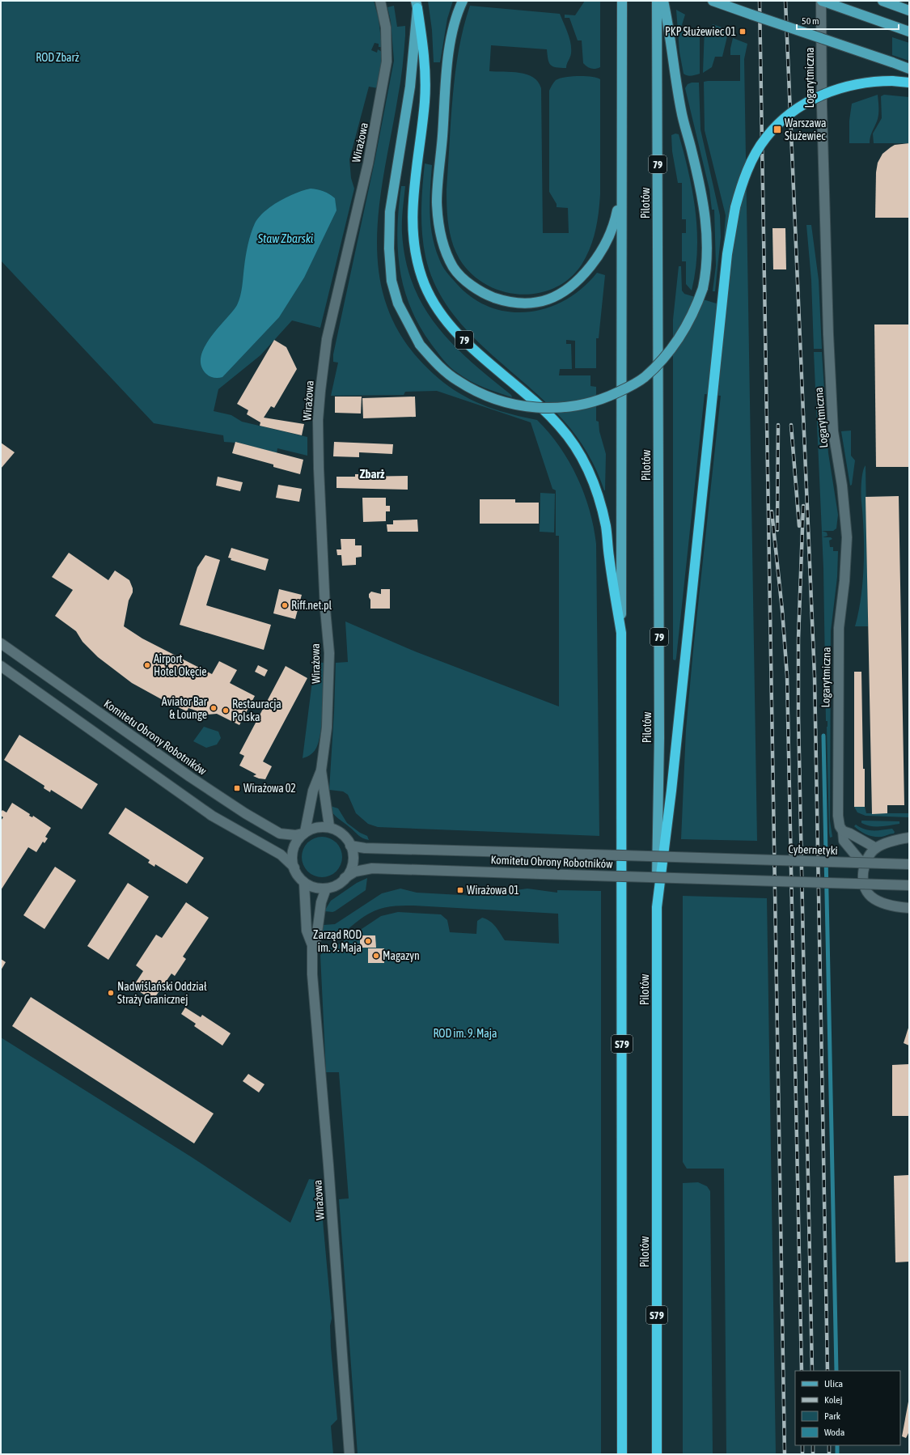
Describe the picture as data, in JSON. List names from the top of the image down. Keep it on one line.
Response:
{"streets":{"highway":["79","Pilotów","S79"],"street":["Logarytmiczna","Wirażowa","Komitetu Obrony Robotników","Cybernetyki"]},"crossings":[["Wirażowa","Komitetu Obrony Robotników"],["79","Pilotów"],["Komitetu Obrony Robotników","Cybernetyki"]],"districts":["Zbarż"],"water":["Staw Zbarski"],"parks":["ROD Zbarż","ROD im. 9. Maja"],"places":{"transit":["PKP Służewiec 01","Warszawa Służewiec","Wirażowa 02","Wirażowa 01"],"other":["Riff.net.pl","Airport Hotel Okęcie","Aviator Bar & Lounge","Restauracja Polska","Zarząd ROD im. 9. Maja","Magazyn","Nadwiślański Oddział Straży Granicznej"]},"legend":["Ulica","Kolej","Park","Woda"],"scale_bar":"50 m"}
